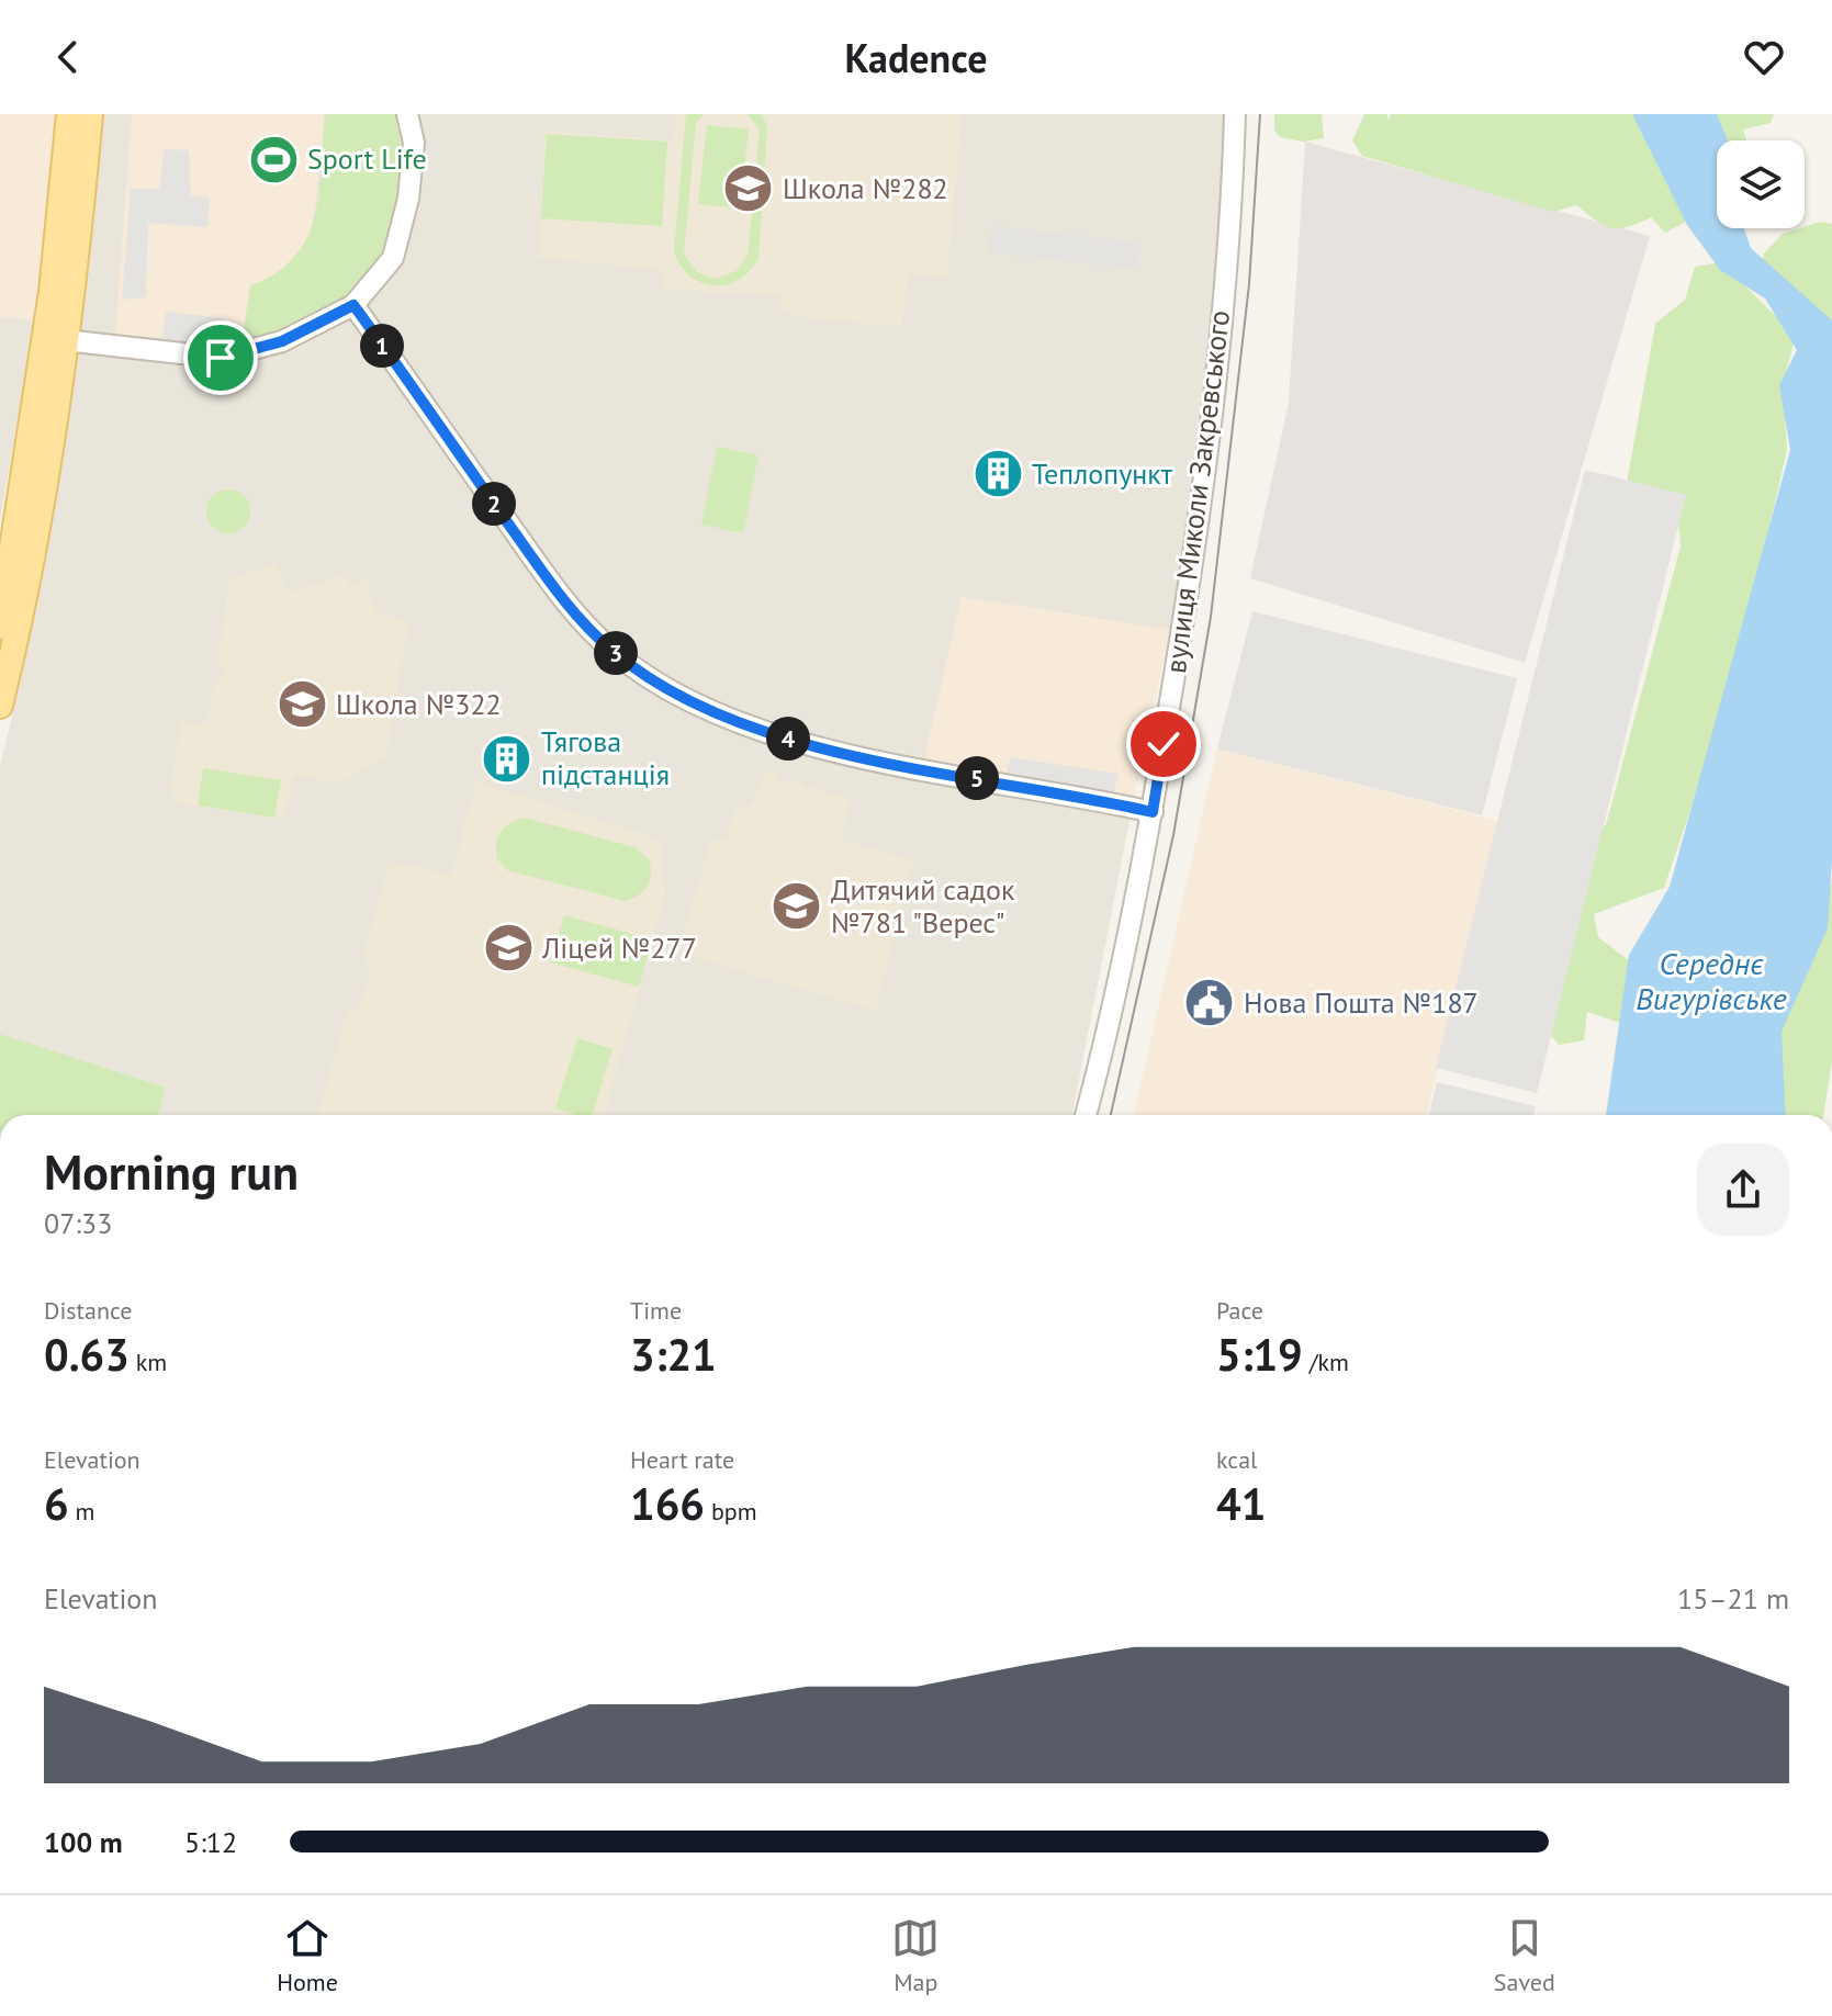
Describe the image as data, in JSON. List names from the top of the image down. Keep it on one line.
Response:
{"streets":{"street":["вулиця Миколи Закревського"]},"water":["Середнє Вигурівське"],"places":{"sports":["Sport Life"],"school or university":["Школа №282","Школа №322","Дитячий садок №781 \"Верес\"","Ліцей №277"],"building":["Теплопункт","Тягова пiдстанцiя"],"public building":["Нова Пошта №187"]},"page":{"header":"Kadence","pins":["1","2","3","4","5"],"heading":["Morning run","07:33"],"stats":[["Distance","0.63 km"],["Time","3:21"],["Pace","5:19 /km"],["Elevation","6 m"],["Heart rate","166 bpm"],["kcal","41"]],"chart":["Elevation","15–21 m"],"list":[{"name":"100 m","note":"5:12"}],"tabs":["Home","Map","Saved"]}}
